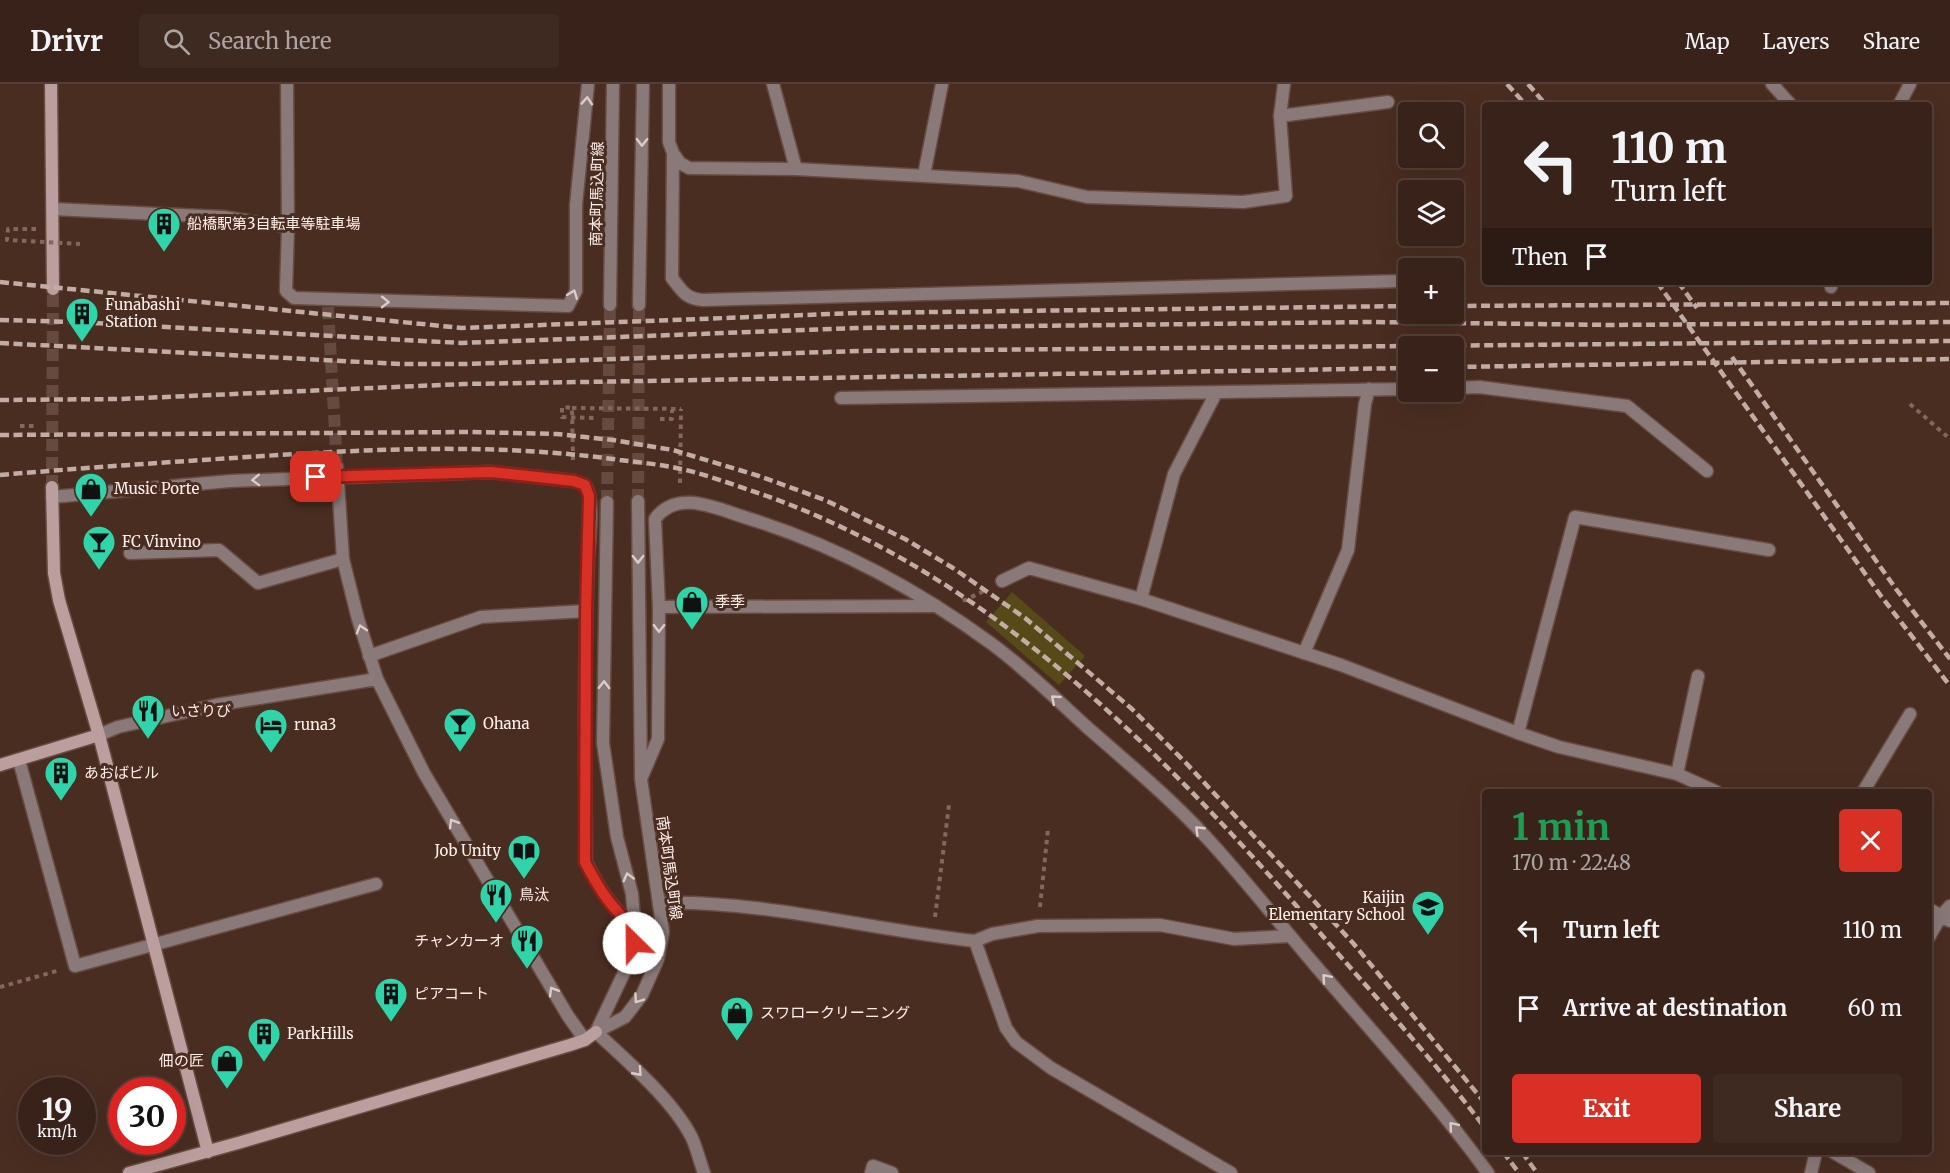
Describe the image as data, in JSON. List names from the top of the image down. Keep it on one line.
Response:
{"streets":{"street":["南本町馬込町線"]},"places":{"building":["船橋駅第3自転車等駐車場","Funabashi Station","あおばビル","ピアコート","ParkHills"],"shop":["Music Porte","季季","スワロークリーニング","佃の匠"],"bar":["FC Vinvino","Ohana"],"restaurant":["いさりび","鳥汰","チャンカーオ"],"hotel":["runa3"],"library":["Job Unity"],"school or university":["Kaijin Elementary School"]},"page":{"header":"Drivr","search":"Search here","nav":["Map","Layers","Share"],"map_buttons":["+","−"],"turn":["110 m","Turn left"],"then":"Then","heading":["1 min","170 m · 22:48"],"list":[{"name":"Turn left","value":"110 m"},{"name":"Arrive at destination","value":"60 m"}],"buttons":["Exit","Share"],"speed":"19 km/h","limit":"30"}}
